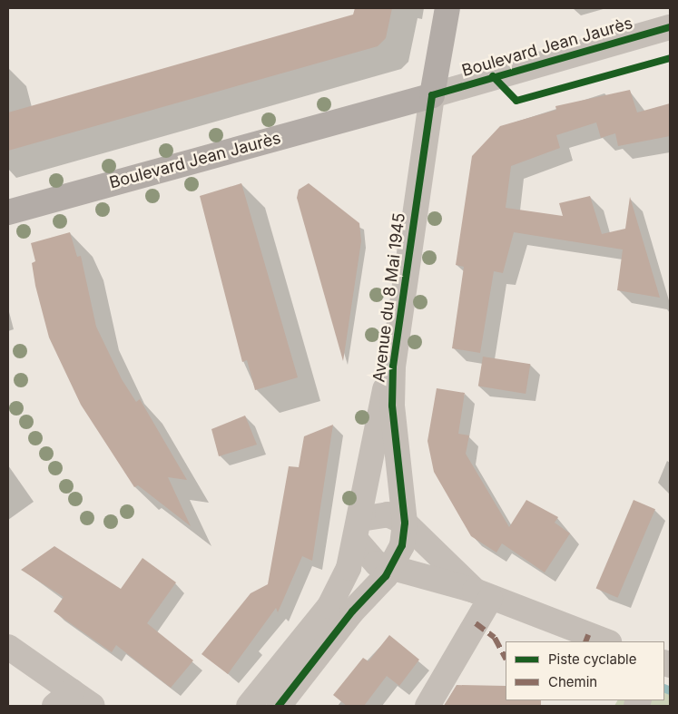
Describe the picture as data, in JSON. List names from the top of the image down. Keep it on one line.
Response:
{"streets":{"main road":["Boulevard Jean Jaurès"],"street":["Avenue du 8 Mai 1945"]},"crossings":[["Boulevard Jean Jaurès","Avenue du 8 Mai 1945"]],"legend":["Piste cyclable","Chemin"]}
